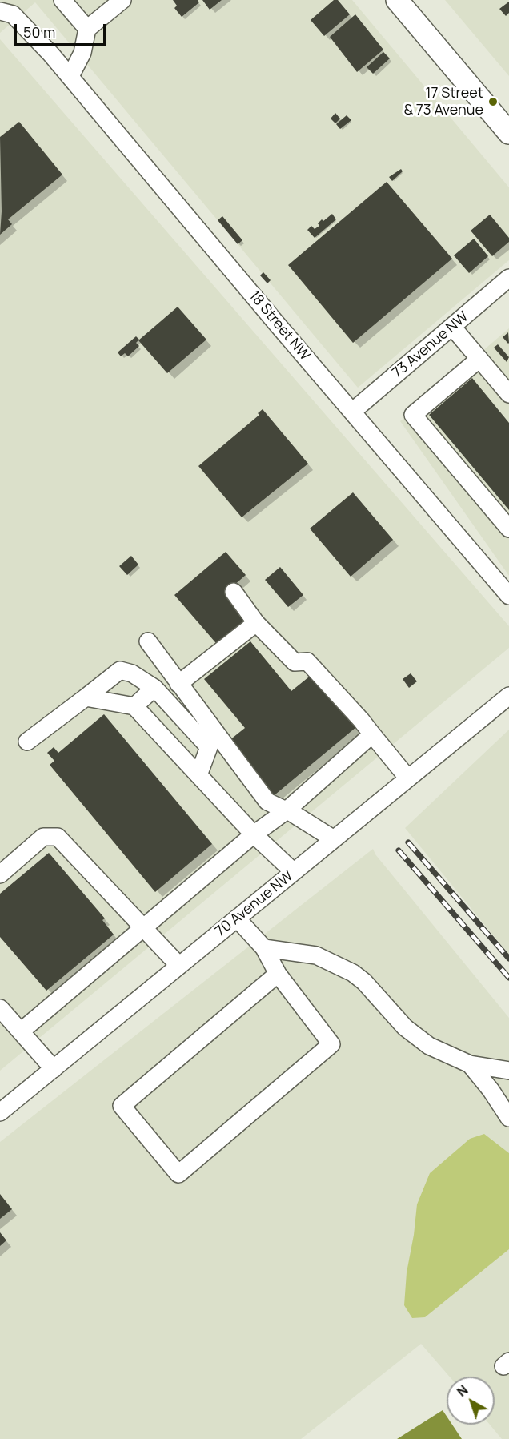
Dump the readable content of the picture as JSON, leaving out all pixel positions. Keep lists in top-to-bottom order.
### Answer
{
  "streets": {
    "street": ["18 Street NW", "73 Avenue NW", "70 Avenue NW"]
  },
  "crossings": [
    ["18 Street NW", "73 Avenue NW"]
  ],
  "places": ["17 Street & 73 Avenue"],
  "scale_bar": "50 m",
  "north": "top left"
}
